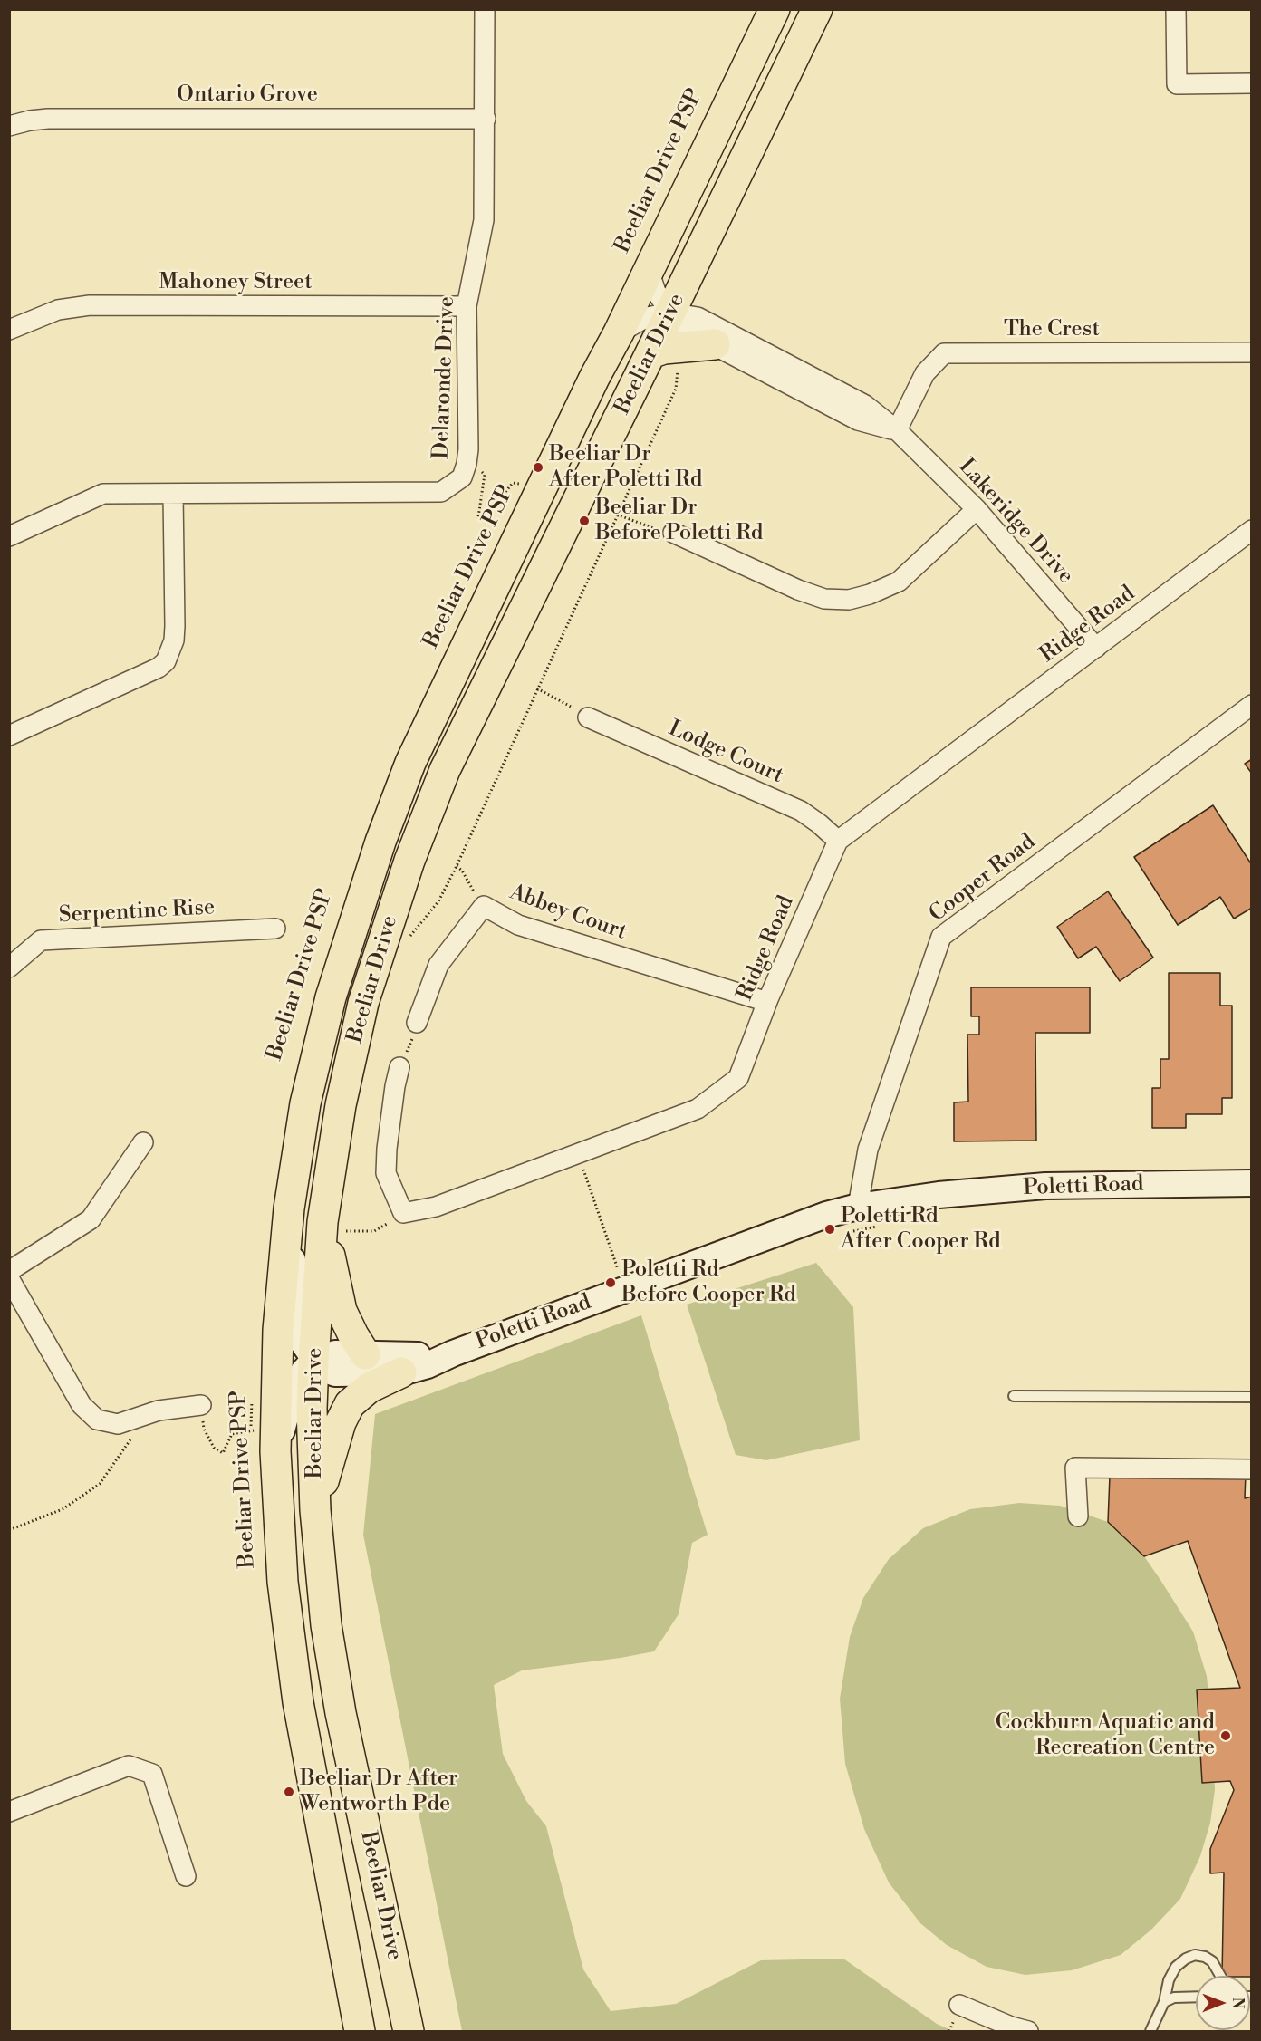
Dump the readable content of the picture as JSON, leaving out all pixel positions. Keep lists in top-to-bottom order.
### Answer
{
  "streets": {
    "highway": ["Beeliar Drive"],
    "main road": ["Poletti Road"],
    "street": [
      "Ontario Grove",
      "Mahoney Street",
      "The Crest",
      "Delaronde Drive",
      "Lakeridge Drive",
      "Ridge Road",
      "Lodge Court",
      "Cooper Road",
      "Serpentine Rise",
      "Abbey Court"
    ],
    "path": ["Beeliar Drive PSP"]
  },
  "crossings": [
    ["Ontario Grove", "Delaronde Drive"],
    ["Beeliar Drive PSP", "Beeliar Drive"],
    ["Mahoney Street", "Delaronde Drive"],
    ["The Crest", "Lakeridge Drive"],
    ["Beeliar Drive", "Lakeridge Drive"],
    ["Beeliar Drive", "Poletti Road"],
    ["Lakeridge Drive", "Ridge Road"],
    ["Ridge Road", "Lodge Court"],
    ["Ridge Road", "Abbey Court"],
    ["Cooper Road", "Poletti Road"]
  ],
  "places": [
    "Beeliar Dr After Poletti Rd",
    "Beeliar Dr Before Poletti Rd",
    "Poletti Rd After Cooper Rd",
    "Poletti Rd Before Cooper Rd",
    "Cockburn Aquatic and Recreation Centre",
    "Beeliar Dr After Wentworth Pde"
  ],
  "north": "right"
}
